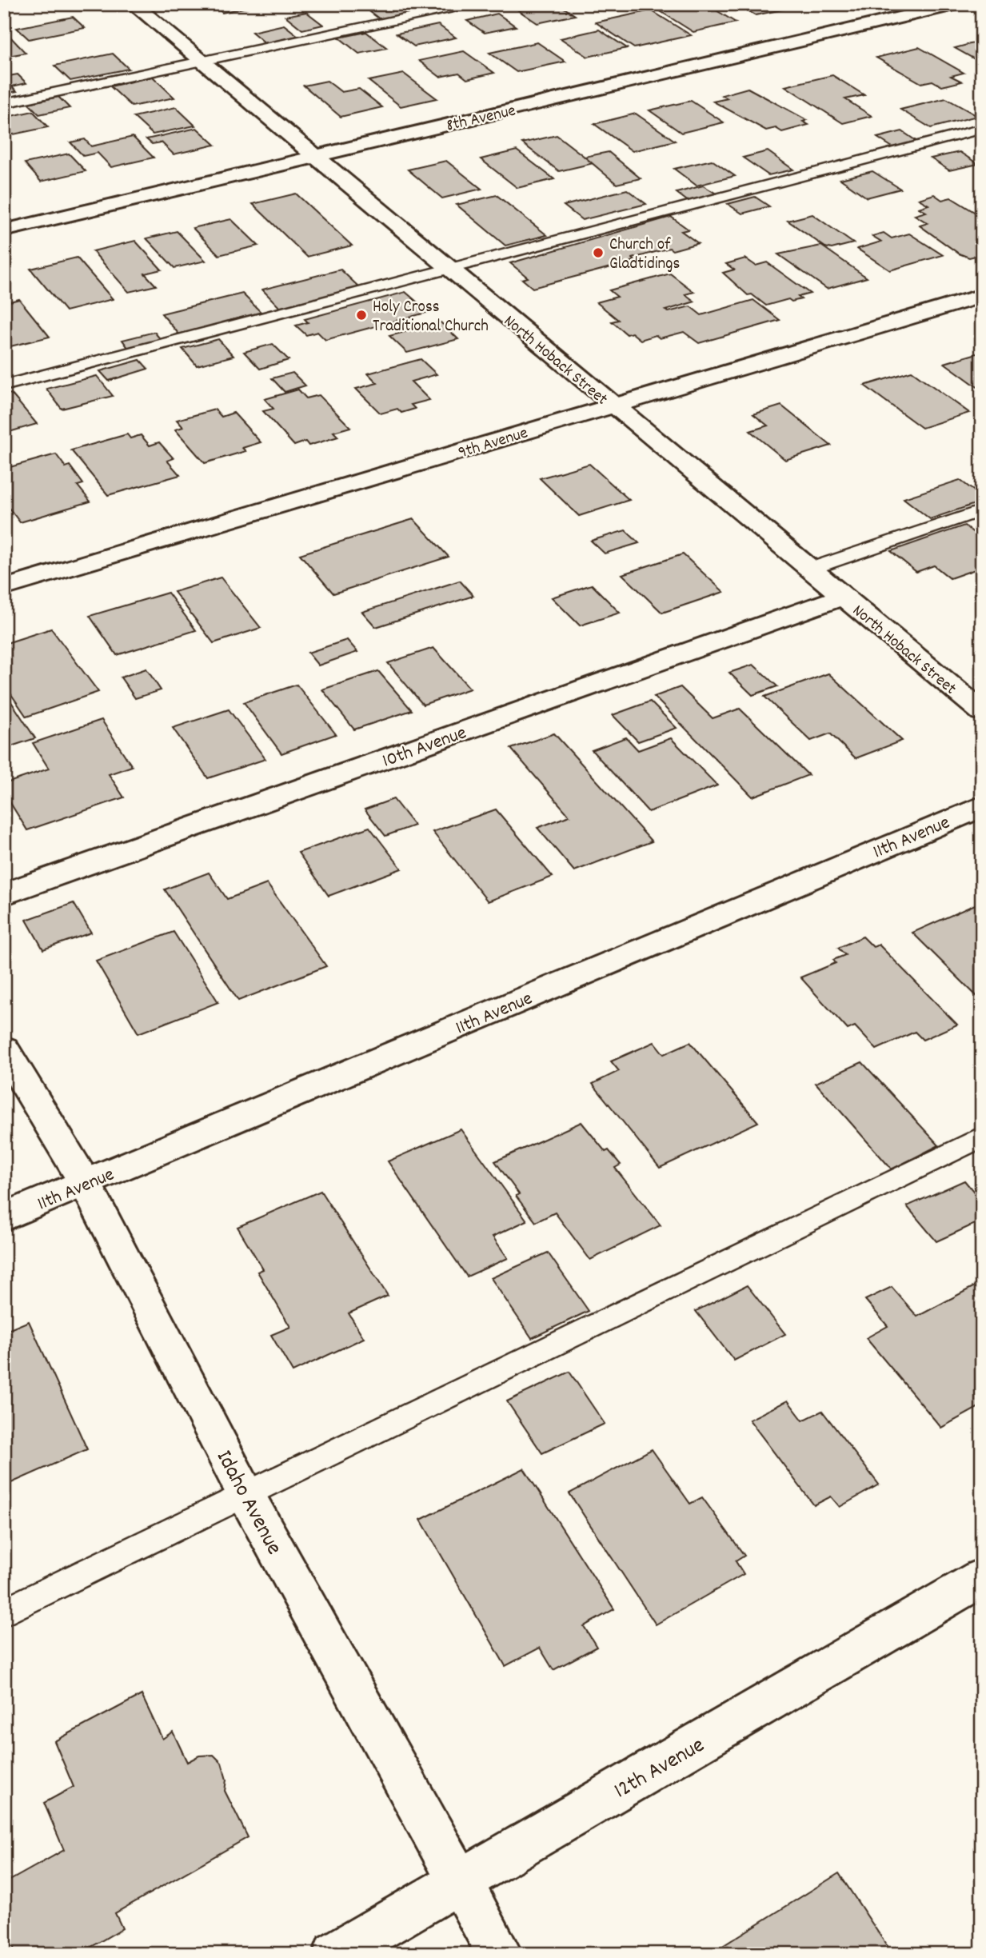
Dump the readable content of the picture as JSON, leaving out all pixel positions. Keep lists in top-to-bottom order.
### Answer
{
  "streets": {
    "street": [
      "8th Avenue",
      "North Hoback Street",
      "9th Avenue",
      "10th Avenue",
      "11th Avenue",
      "Idaho Avenue",
      "12th Avenue"
    ]
  },
  "crossings": [
    ["8th Avenue", "North Hoback Street"],
    ["North Hoback Street", "9th Avenue"],
    ["North Hoback Street", "10th Avenue"],
    ["11th Avenue", "Idaho Avenue"],
    ["Idaho Avenue", "12th Avenue"]
  ],
  "places": ["Church of Gladtidings", "Holy Cross Traditional Church"]
}
